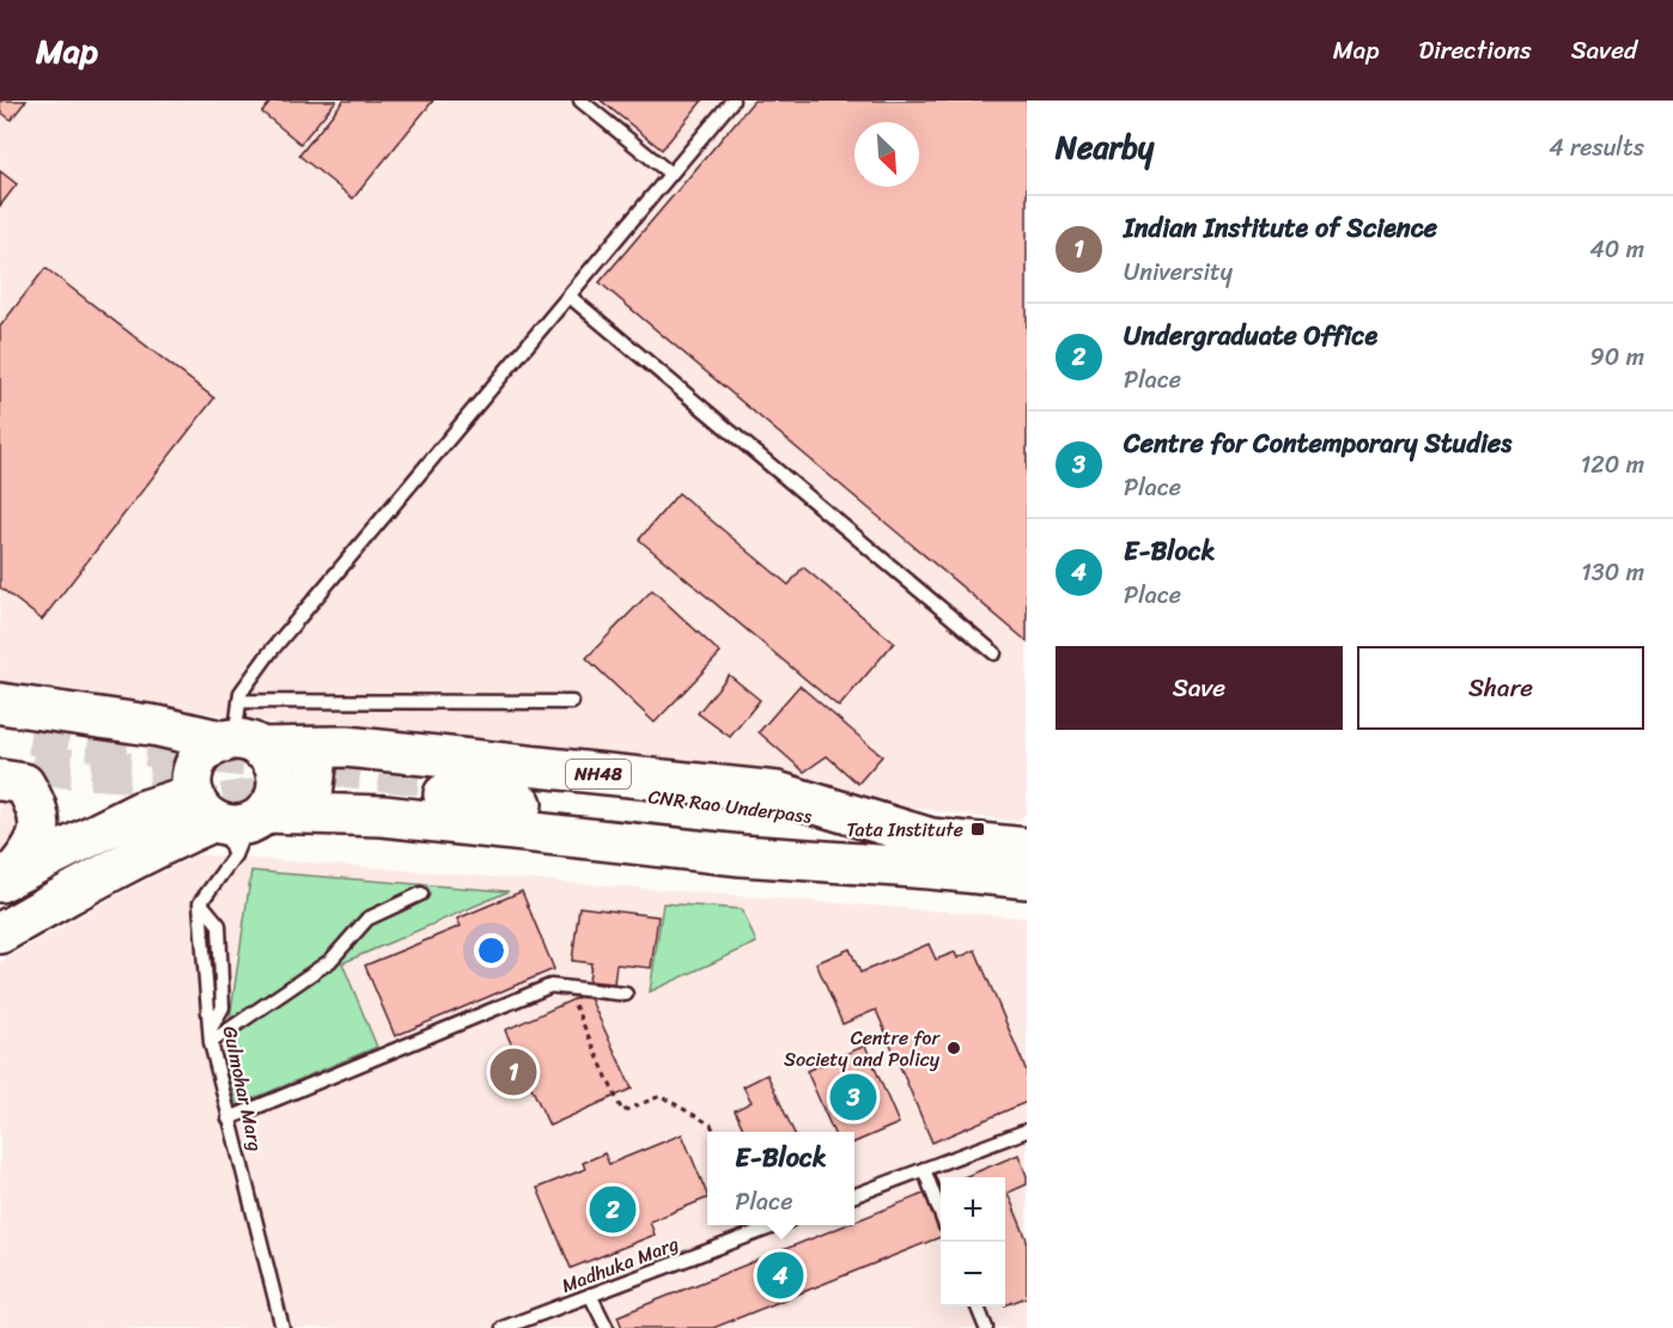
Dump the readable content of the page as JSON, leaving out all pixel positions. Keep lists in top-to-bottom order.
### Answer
{
  "streets": {
    "highway": ["NH48", "CNR Rao Underpass"],
    "lane": ["Gulmohar Marg", "Madhuka Marg"]
  },
  "crossings": [
    ["NH48", "CNR Rao Underpass"],
    ["NH48", "Gulmohar Marg"]
  ],
  "places": {
    "transit": ["Tata Institute"],
    "other": ["Centre for Society and Policy"]
  },
  "north": "bottom right",
  "page": {
    "header": "Map",
    "nav": ["Map", "Directions", "Saved"],
    "heading": ["Nearby", "4 results"],
    "list": [
      {
        "mark": "1",
        "name": "Indian Institute of Science",
        "note": "University",
        "value": "40 m"
      },
      {
        "mark": "2",
        "name": "Undergraduate Office",
        "note": "Place",
        "value": "90 m"
      },
      {
        "mark": "3",
        "name": "Centre for Contemporary Studies",
        "note": "Place",
        "value": "120 m"
      },
      {
        "mark": "4",
        "name": "E-Block",
        "note": "Place",
        "value": "130 m"
      }
    ],
    "buttons": ["Save", "Share"],
    "pins": [
      "1",
      "3",
      "2",
      "4"
    ],
    "popup": ["E-Block", "Place"],
    "map_buttons": ["+", "−"]
  }
}
